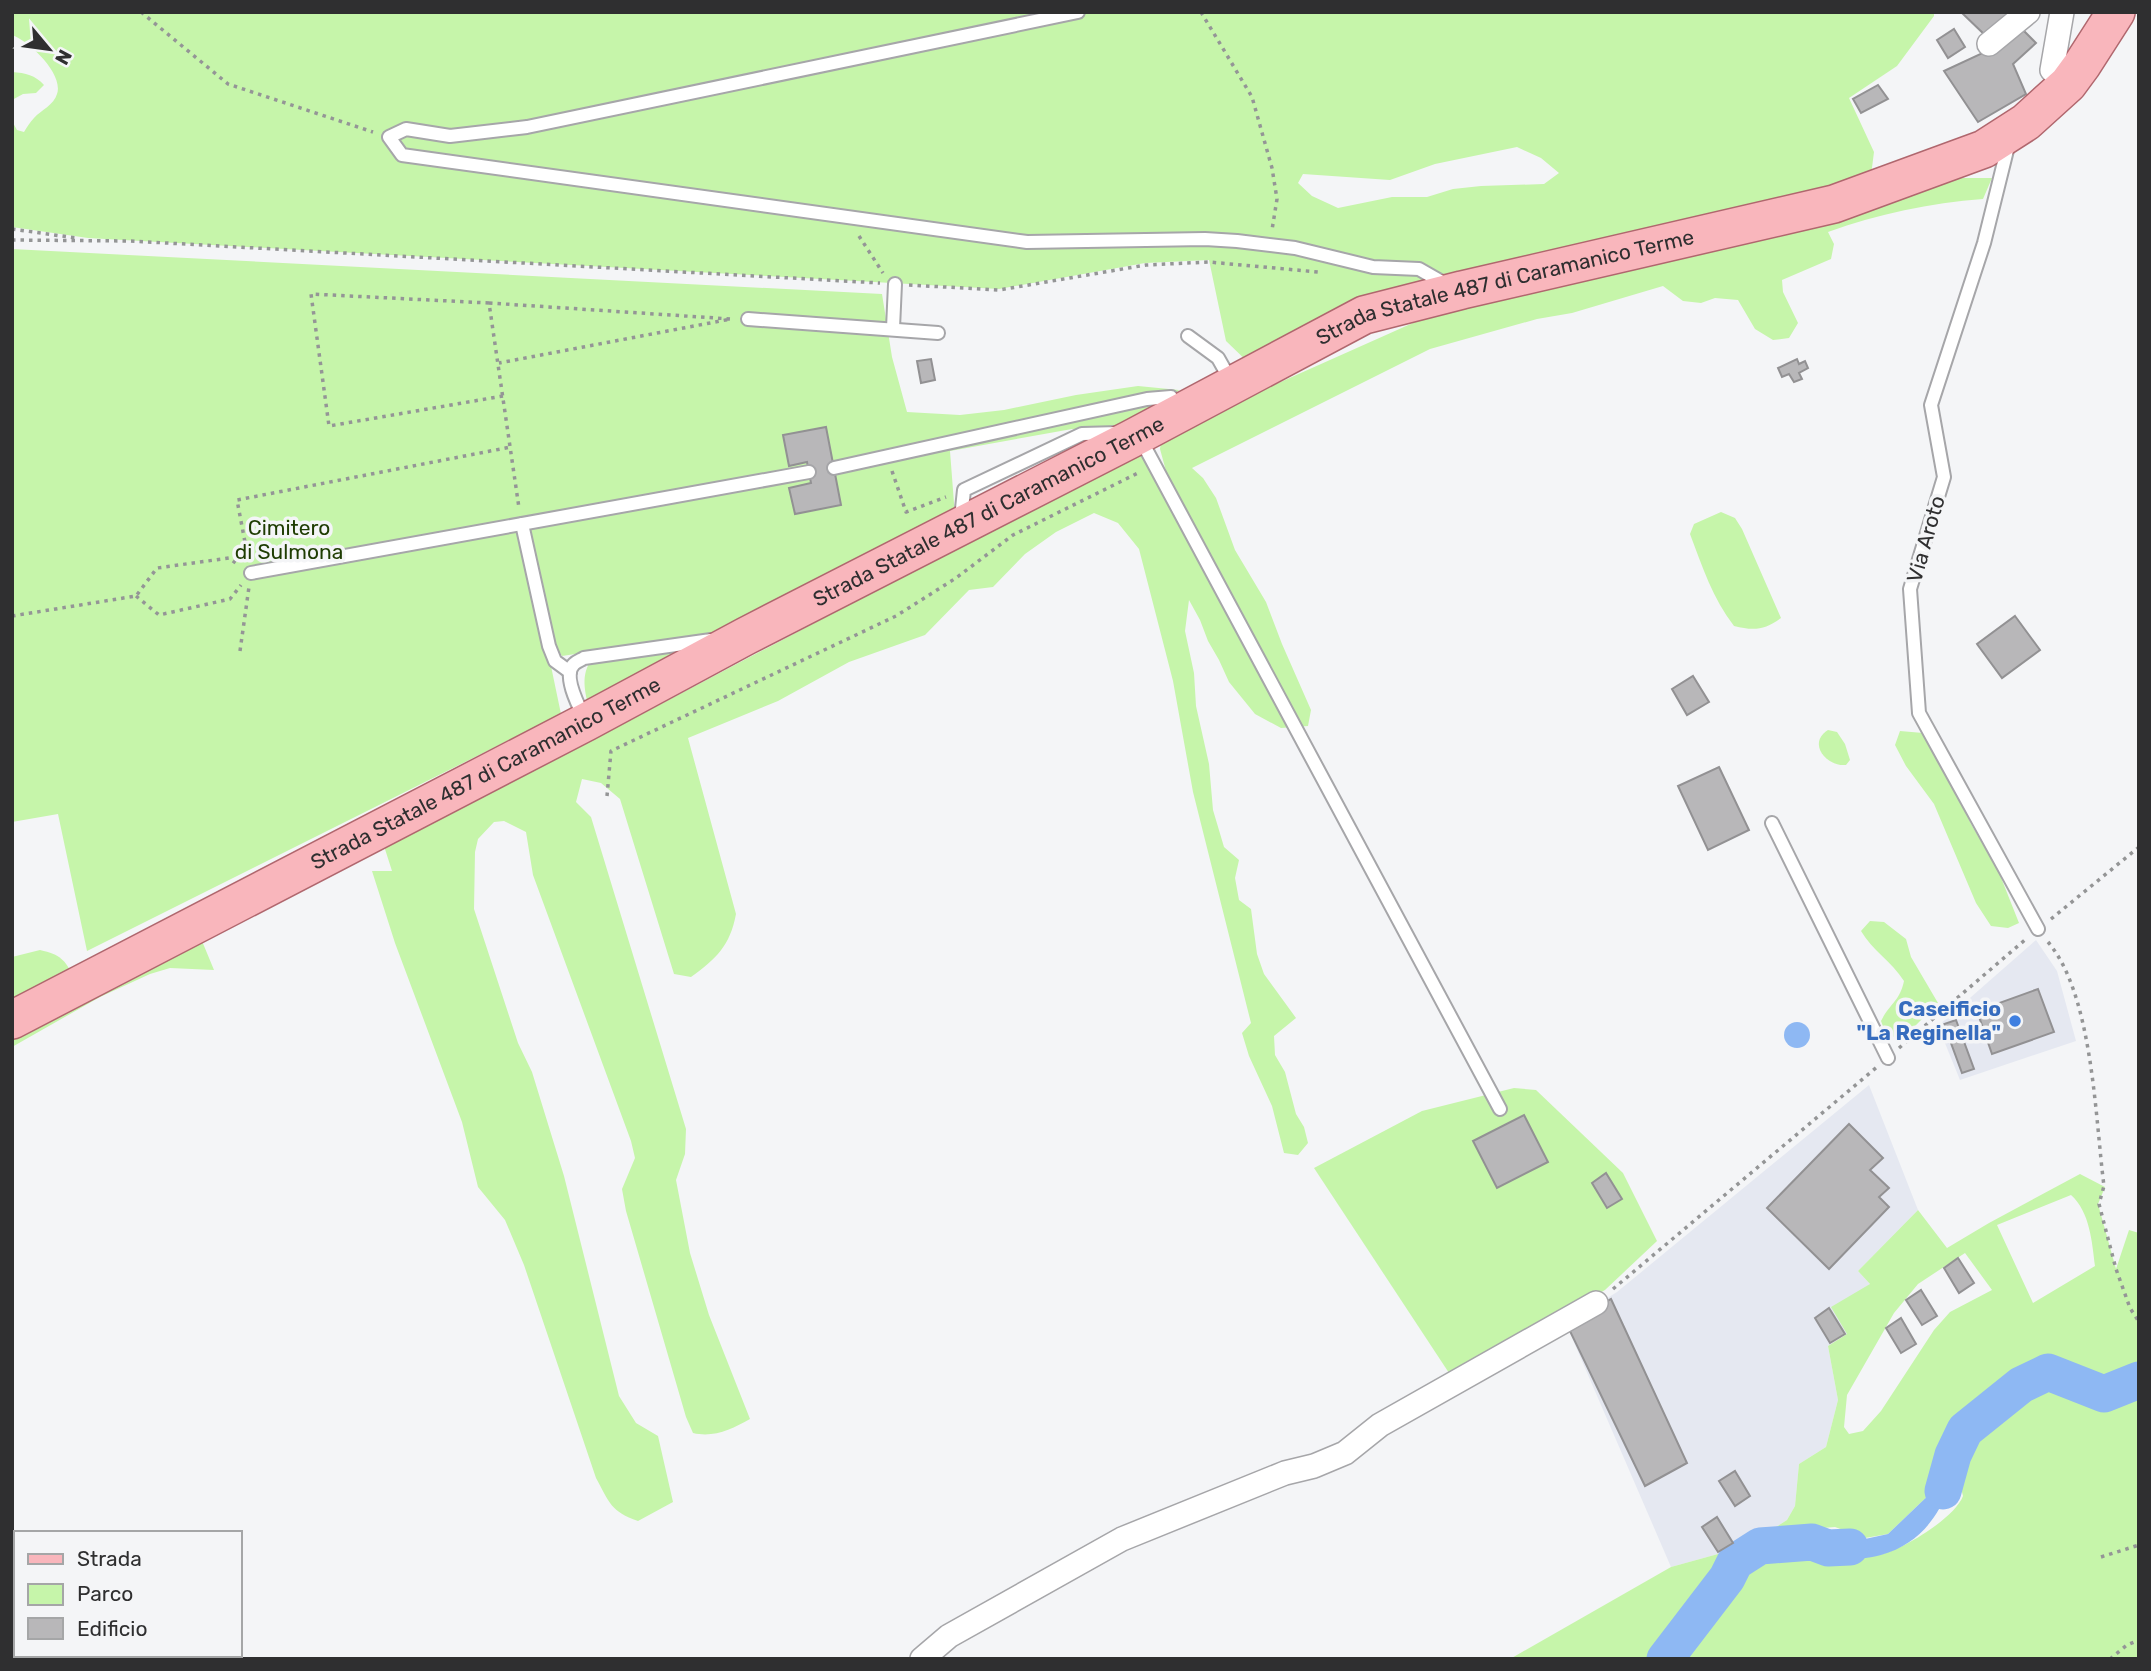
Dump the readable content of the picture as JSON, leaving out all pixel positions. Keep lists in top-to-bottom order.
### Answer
{
  "streets": {
    "main road": ["Strada Statale 487 di Caramanico Terme"],
    "lane": ["Via Aroto"]
  },
  "crossings": [
    ["Strada Statale 487 di Caramanico Terme", "Via Aroto"]
  ],
  "parks": ["Cimitero di Sulmona"],
  "places": ["Caseificio \"La Reginella\""],
  "legend": ["Strada", "Parco", "Edificio"],
  "north": "bottom right"
}
